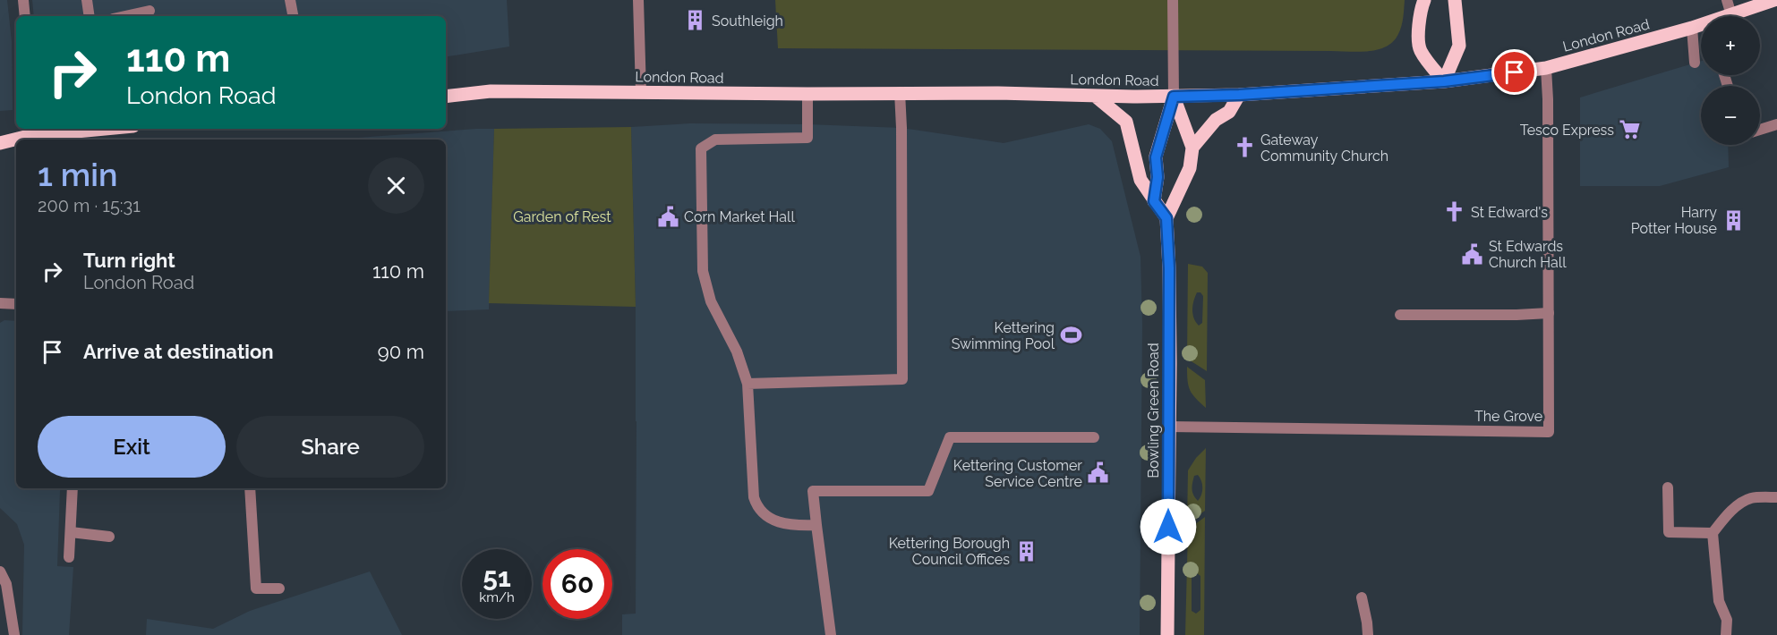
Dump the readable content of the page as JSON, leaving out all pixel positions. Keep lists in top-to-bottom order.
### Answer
{
  "streets": {
    "main road": ["London Road", "Bowling Green Road"],
    "street": ["The Grove"]
  },
  "crossings": [
    ["London Road", "The Grove"],
    ["Bowling Green Road", "The Grove"]
  ],
  "parks": ["Garden of Rest"],
  "places": {
    "building": ["Southleigh", "Harry Potter House", "Kettering Borough Council Offices"],
    "supermarket": ["Tesco Express"],
    "church": ["Gateway Community Church", "St Edward's"],
    "public building": ["Corn Market Hall", "St Edwards Church Hall", "Kettering Customer Service Centre"],
    "sports": ["Kettering Swimming Pool"]
  },
  "page": {
    "map_buttons": ["+", "−"],
    "turn": ["110 m", "London Road"],
    "heading": ["1 min", "200 m · 15:31"],
    "list": [
      {
        "name": "Turn right",
        "note": "London Road",
        "value": "110 m"
      },
      {
        "name": "Arrive at destination",
        "value": "90 m"
      }
    ],
    "buttons": ["Exit", "Share"],
    "speed": "51 km/h",
    "limit": "60"
  }
}
